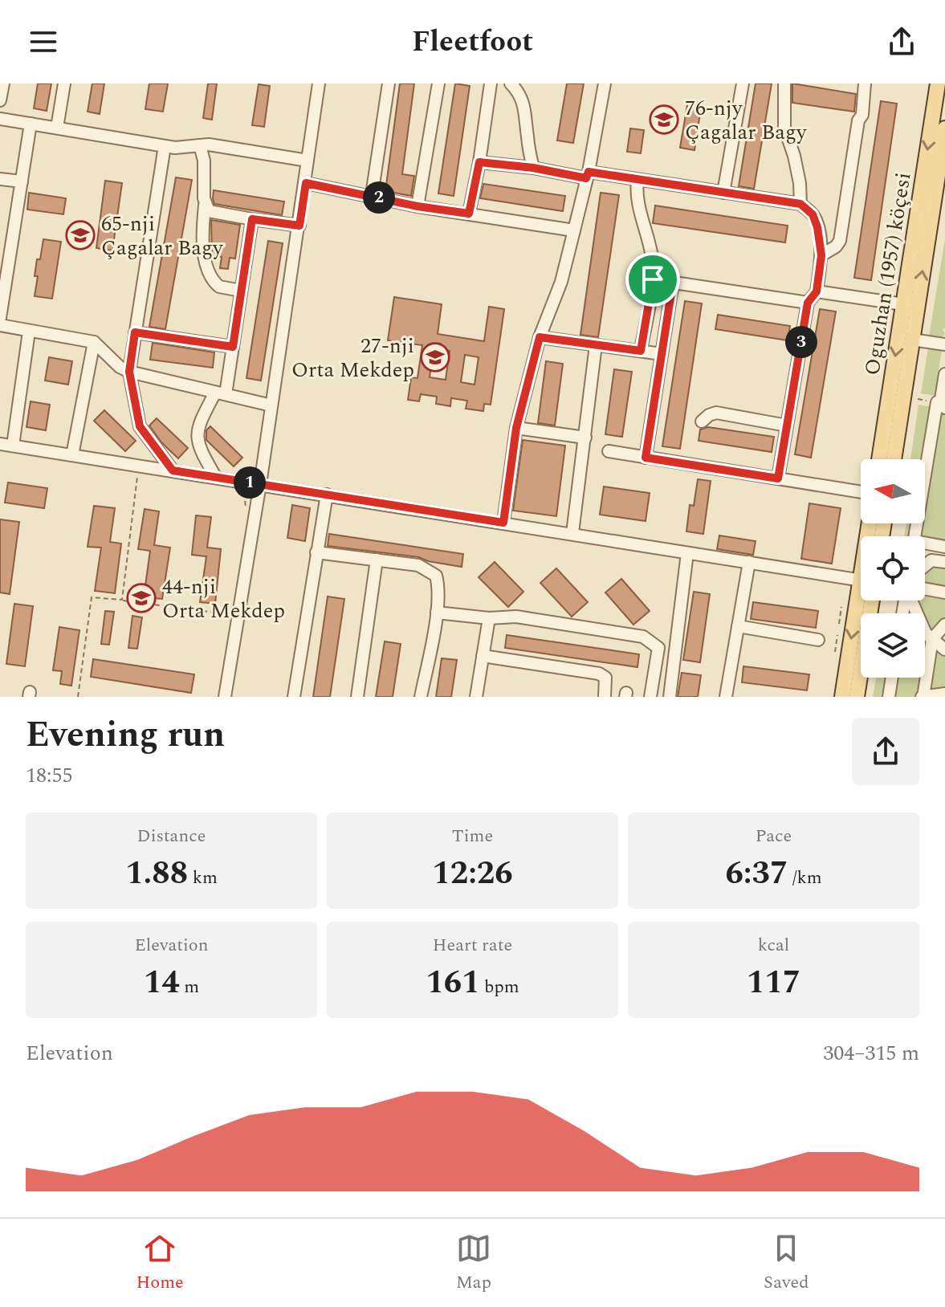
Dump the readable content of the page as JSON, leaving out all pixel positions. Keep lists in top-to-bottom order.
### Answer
{
  "streets": {
    "main road": ["Oguzhan (1957) köçesi"]
  },
  "places": {
    "school or university": [
      "76-njy Çagalar Bagy",
      "65-nji Çagalar Bagy",
      "27-nji Orta Mekdep",
      "44-nji Orta Mekdep"
    ]
  },
  "north": "left",
  "page": {
    "header": "Fleetfoot",
    "pins": ["2", "3", "1"],
    "heading": ["Evening run", "18:55"],
    "stats": [
      ["Distance", "1.88 km"],
      ["Time", "12:26"],
      ["Pace", "6:37 /km"],
      ["Elevation", "14 m"],
      ["Heart rate", "161 bpm"],
      ["kcal", "117"]
    ],
    "chart": ["Elevation", "304–315 m"],
    "tabs": ["Home", "Map", "Saved"]
  }
}
